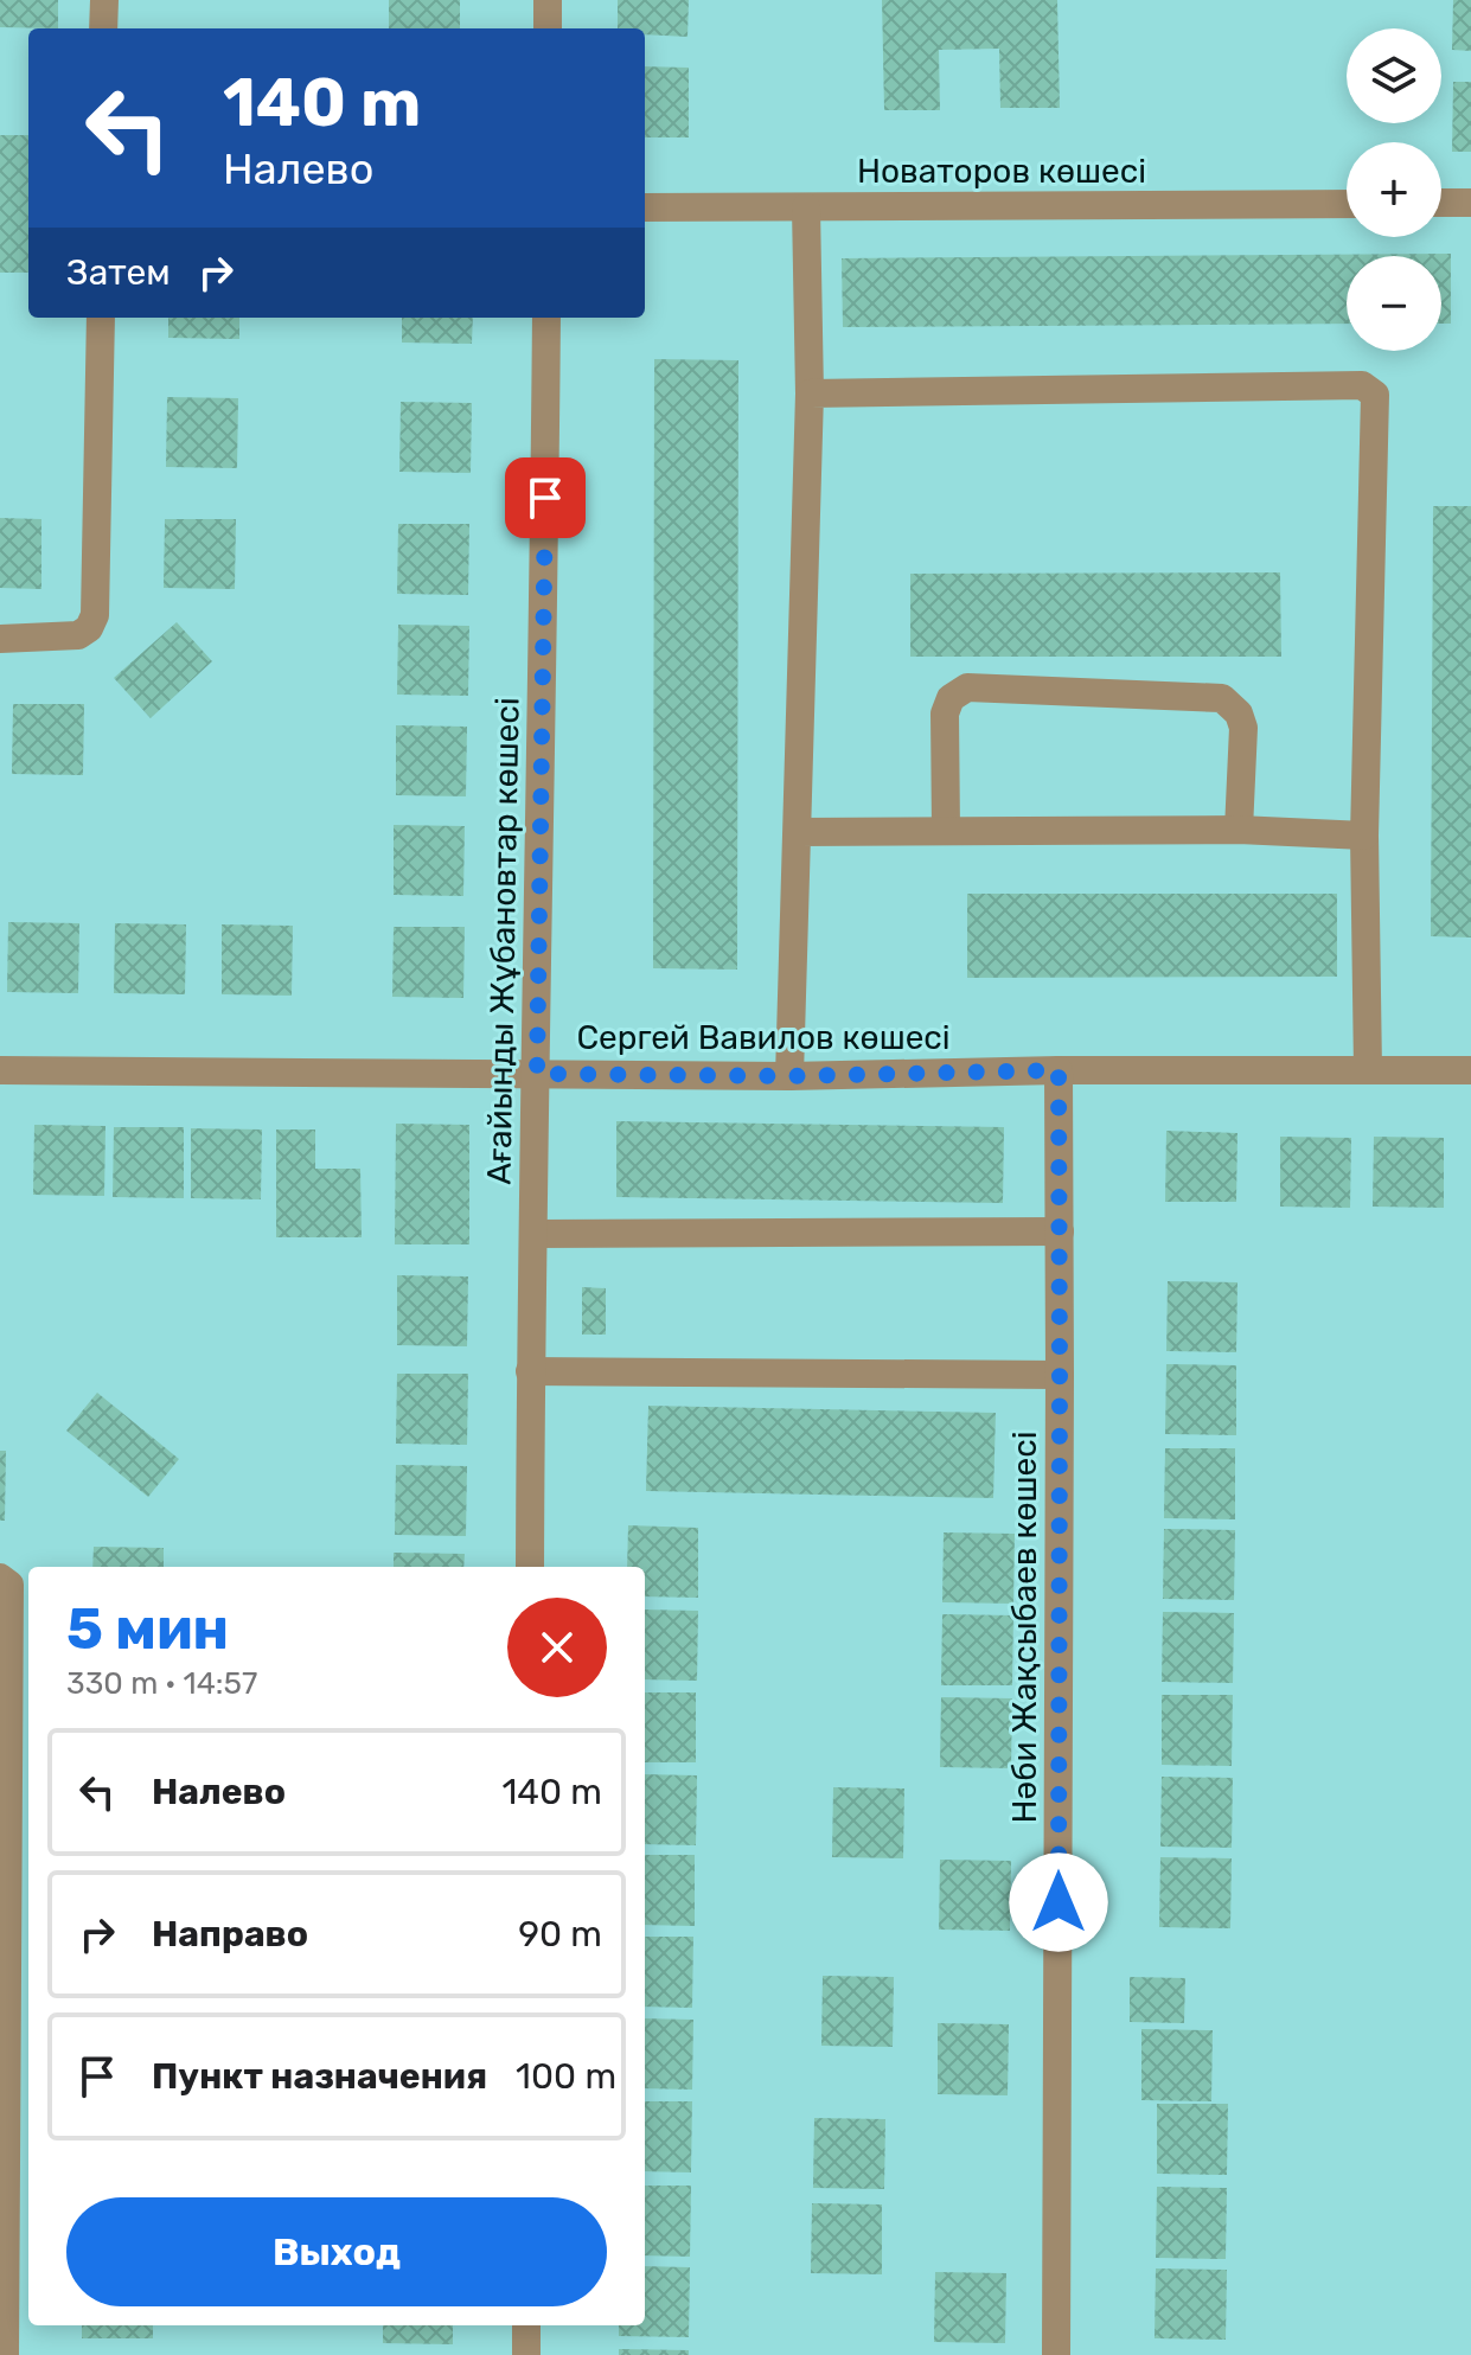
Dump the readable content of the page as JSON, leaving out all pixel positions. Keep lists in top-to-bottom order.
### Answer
{
  "streets": {
    "street": [
      "Новаторов көшесі",
      "Ағайынды Жұбановтар көшесі",
      "Сергей Вавилов көшесі",
      "Нәби Жақсыбаев көшесі"
    ]
  },
  "crossings": [
    ["Ағайынды Жұбановтар көшесі", "Сергей Вавилов көшесі"],
    ["Сергей Вавилов көшесі", "Нәби Жақсыбаев көшесі"]
  ],
  "page": {
    "map_buttons": ["+", "−"],
    "turn": ["140 m", "Налево"],
    "then": "Затем",
    "heading": ["5 мин", "330 m · 14:57"],
    "list": [
      {
        "name": "Налево",
        "value": "140 m"
      },
      {
        "name": "Направо",
        "value": "90 m"
      },
      {
        "name": "Пункт назначения",
        "value": "100 m"
      }
    ],
    "buttons": "Выход"
  }
}
